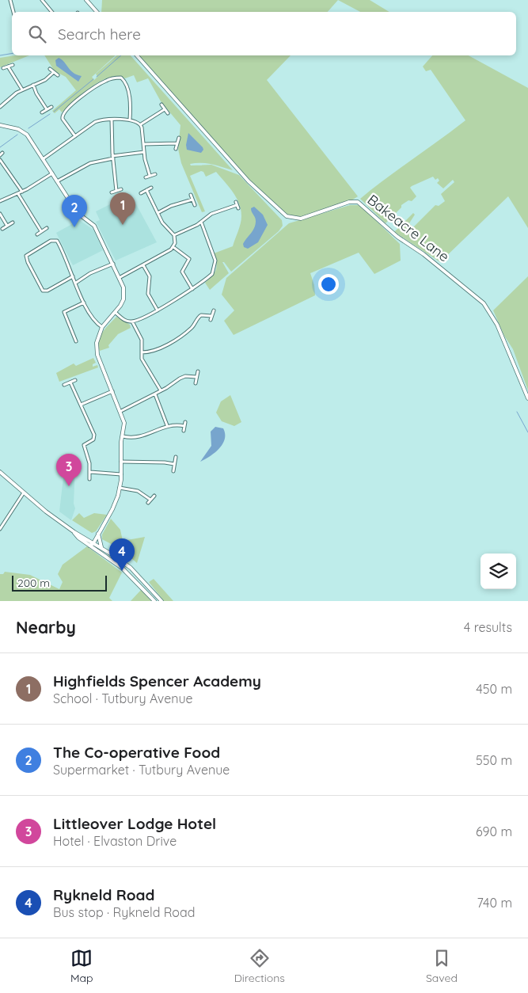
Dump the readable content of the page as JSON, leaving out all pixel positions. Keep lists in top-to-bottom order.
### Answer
{
  "streets": {
    "street": ["Bakeacre Lane"]
  },
  "scale_bar": "200 m",
  "page": {
    "search": "Search here",
    "pins": [
      "1",
      "2",
      "3",
      "4"
    ],
    "scale": "200 m",
    "heading": ["Nearby", "4 results"],
    "list": [
      {
        "mark": "1",
        "name": "Highfields Spencer Academy",
        "note": "School · Tutbury Avenue",
        "value": "450 m"
      },
      {
        "mark": "2",
        "name": "The Co-operative Food",
        "note": "Supermarket · Tutbury Avenue",
        "value": "550 m"
      },
      {
        "mark": "3",
        "name": "Littleover Lodge Hotel",
        "note": "Hotel · Elvaston Drive",
        "value": "690 m"
      },
      {
        "mark": "4",
        "name": "Rykneld Road",
        "note": "Bus stop · Rykneld Road",
        "value": "740 m"
      }
    ],
    "nav": ["Map", "Directions", "Saved"]
  }
}
